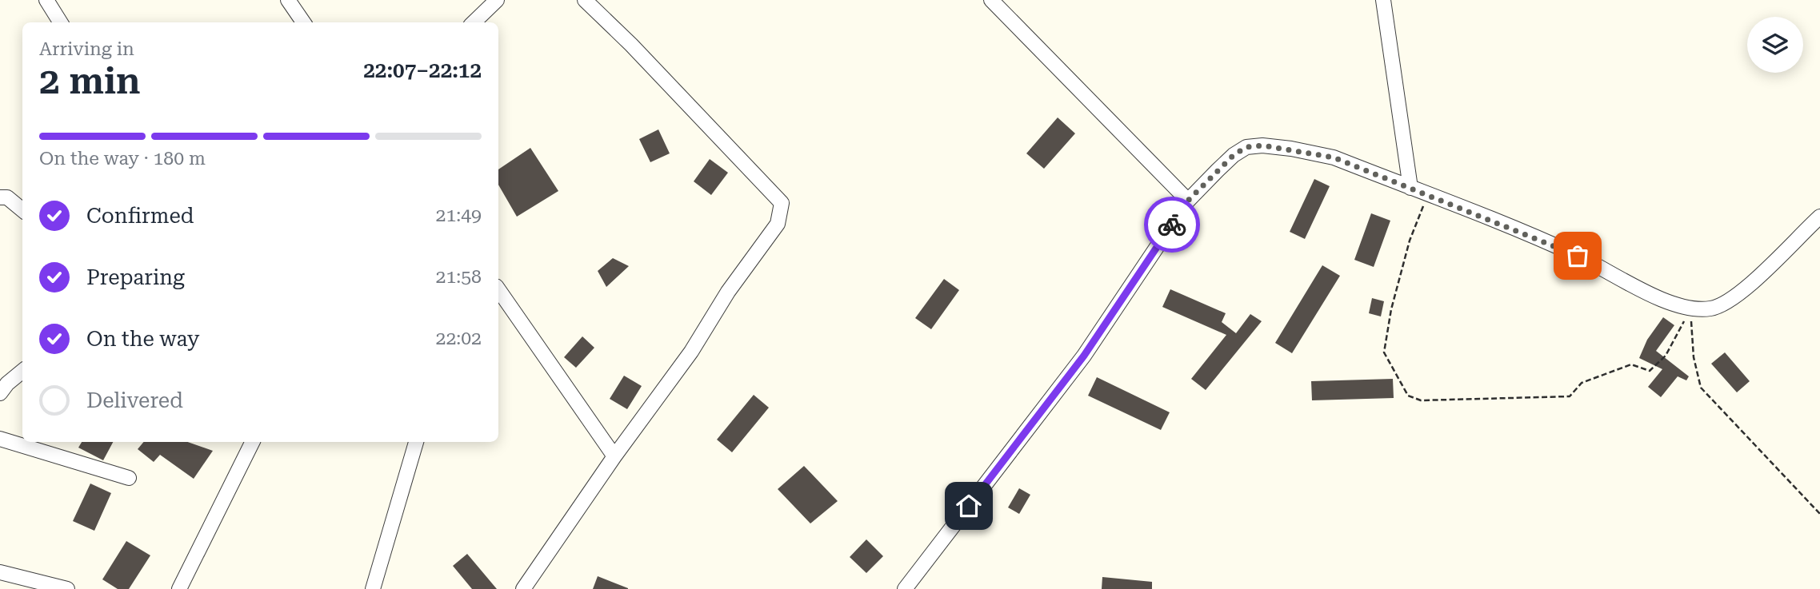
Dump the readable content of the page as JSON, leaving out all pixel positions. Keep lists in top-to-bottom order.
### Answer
{
  "page": {
    "heading": ["2 min", "Arriving in", "22:07–22:12"],
    "bar": "On the way · 180 m",
    "list": [
      ["Confirmed", "21:49"],
      ["Preparing", "21:58"],
      ["On the way", "22:02"],
      "Delivered"
    ]
  }
}
